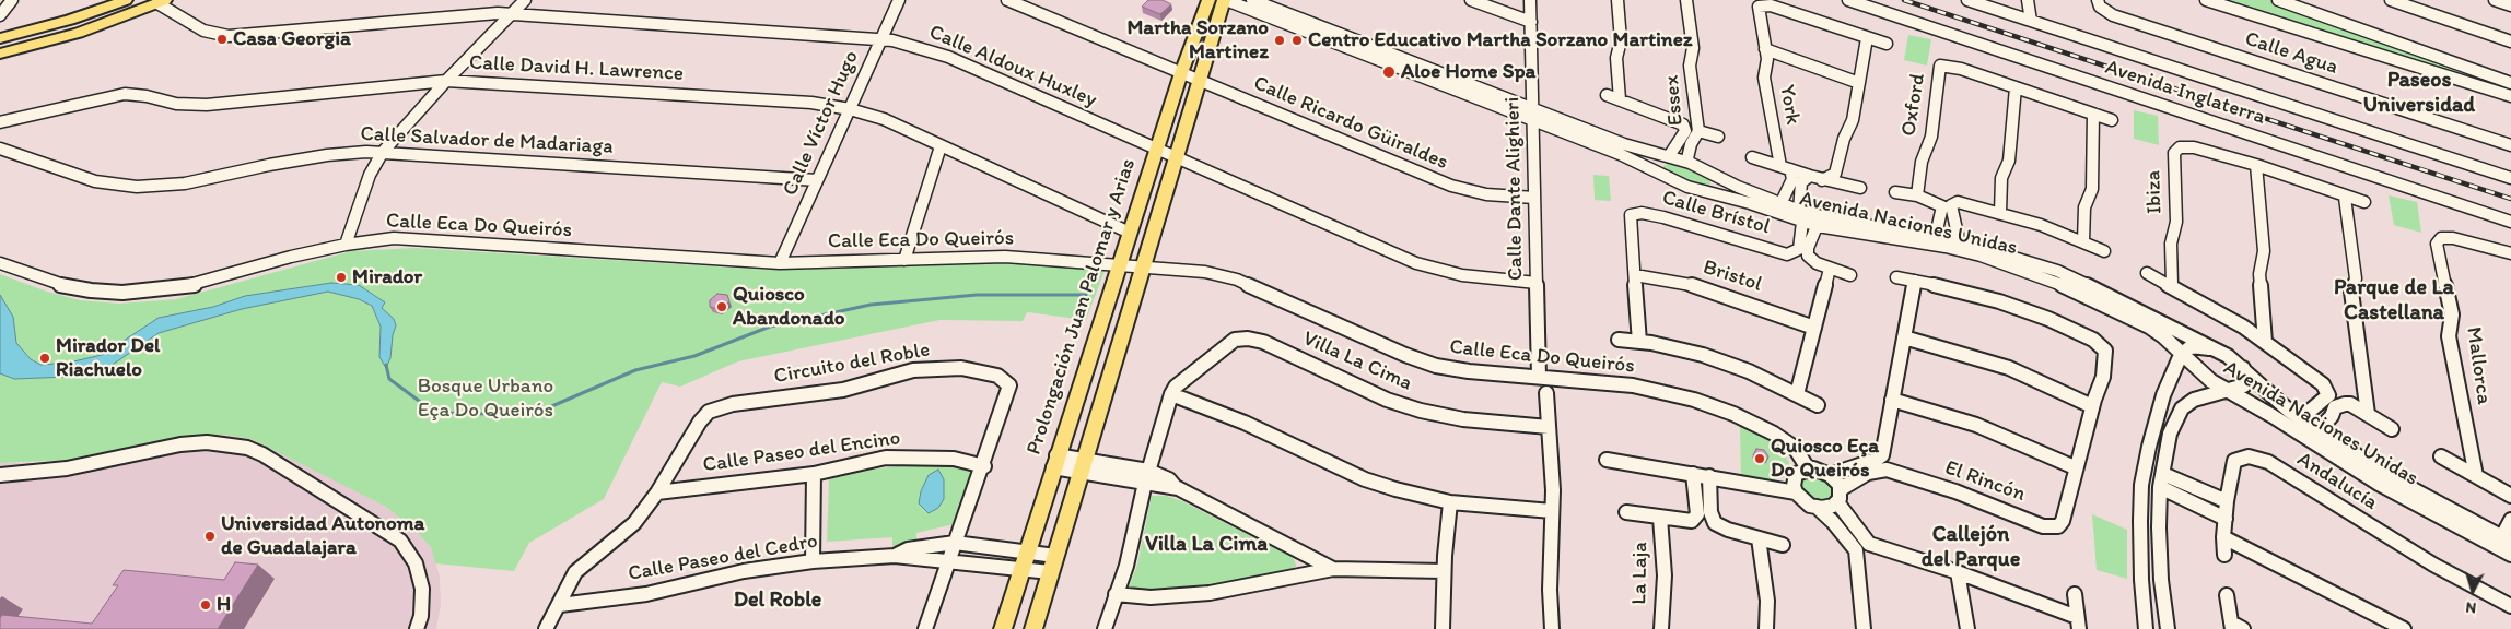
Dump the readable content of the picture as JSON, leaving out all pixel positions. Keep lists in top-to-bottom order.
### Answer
{
  "streets": {
    "main road": ["Prolongación Juan Palomar y Arias"],
    "street": [
      "Calle Agua",
      "Calle Aldoux Huxley",
      "Calle David H. Lawrence",
      "Avenida Inglaterra",
      "Essex",
      "York",
      "Oxford",
      "Calle Víctor Hugo",
      "Calle Ricardo Güiraldes",
      "Calle Salvador de Madariaga",
      "Calle Dante Alighieri",
      "Ibiza",
      "Calle Brístol",
      "Avenida Naciones Unidas",
      "Calle Eca Do Queirós",
      "Bristol",
      "Villa La Cima",
      "Circuito del Roble",
      "Mallorca",
      "Calle Paseo del Encino",
      "El Rincón",
      "Andalucía",
      "Calle Paseo del Cedro",
      "La Laja"
    ]
  },
  "crossings": [
    ["Calle Aldoux Huxley", "Calle Víctor Hugo"],
    ["Calle Aldoux Huxley", "Calle Dante Alighieri"],
    ["Calle Aldoux Huxley", "Prolongación Juan Palomar y Arias"],
    ["Calle David H. Lawrence", "Calle Víctor Hugo"],
    ["Calle David H. Lawrence", "Prolongación Juan Palomar y Arias"],
    ["Essex", "Avenida Naciones Unidas"],
    ["York", "Avenida Naciones Unidas"],
    ["Calle Víctor Hugo", "Calle Salvador de Madariaga"],
    ["Calle Víctor Hugo", "Calle Eca Do Queirós"],
    ["Calle Ricardo Güiraldes", "Calle Dante Alighieri"],
    ["Calle Ricardo Güiraldes", "Prolongación Juan Palomar y Arias"],
    ["Calle Dante Alighieri", "Avenida Naciones Unidas"],
    ["Calle Dante Alighieri", "Calle Eca Do Queirós"],
    ["Calle Brístol", "Bristol"],
    ["Avenida Naciones Unidas", "Bristol"],
    ["Calle Eca Do Queirós", "Prolongación Juan Palomar y Arias"],
    ["Calle Eca Do Queirós", "El Rincón"],
    ["Circuito del Roble", "Calle Paseo del Encino"],
    ["Circuito del Roble", "Calle Paseo del Cedro"]
  ],
  "districts": [
    "Paseos Universidad",
    "Parque de La Castellana",
    "Callejón del Parque",
    "Villa La Cima",
    "Del Roble"
  ],
  "parks": ["Bosque Urbano Eça Do Queirós"],
  "places": [
    "Casa Georgia",
    "Martha Sorzano Martinez",
    "Centro Educativo Martha Sorzano Martinez",
    "Aloe Home Spa",
    "Mirador",
    "Quiosco Abandonado",
    "Mirador Del Riachuelo",
    "Quiosco Eça Do Queirós",
    "Universidad Autonoma de Guadalajara",
    "H"
  ],
  "north": "bottom"
}
